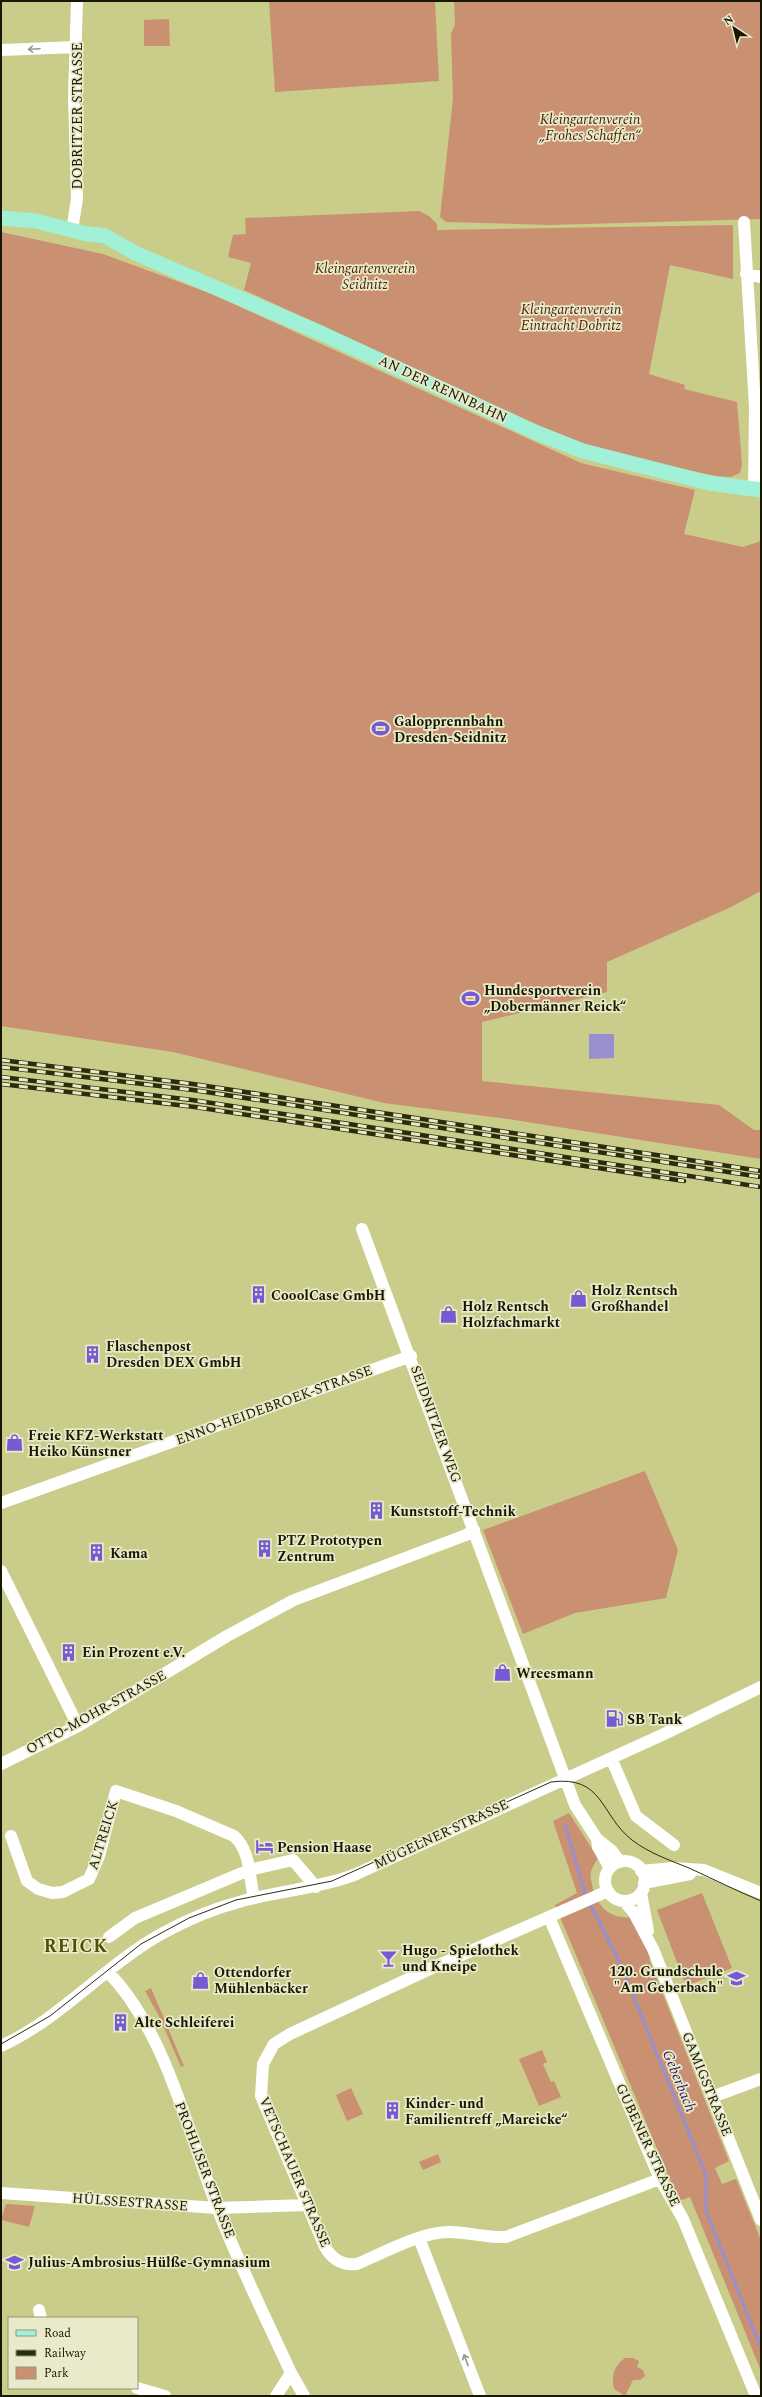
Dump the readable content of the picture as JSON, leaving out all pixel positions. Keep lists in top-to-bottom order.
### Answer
{
  "streets": {
    "main road": ["AN DER RENNBAHN"],
    "street": [
      "DOBRITZER STRASSE",
      "ENNO-HEIDEBROEK-STRASSE",
      "SEIDNITZER WEG",
      "OTTO-MOHR-STRASSE",
      "MÜGELNER STRASSE",
      "ALTREICK",
      "GAMIGSTRASSE",
      "GUBENER STRASSE",
      "PROHLISER STRASSE",
      "VETSCHAUER STRASSE",
      "HÜLSSESTRASSE"
    ]
  },
  "crossings": [
    ["DOBRITZER STRASSE", "AN DER RENNBAHN"],
    ["ENNO-HEIDEBROEK-STRASSE", "SEIDNITZER WEG"],
    ["SEIDNITZER WEG", "OTTO-MOHR-STRASSE"],
    ["SEIDNITZER WEG", "MÜGELNER STRASSE"],
    ["GUBENER STRASSE", "VETSCHAUER STRASSE"],
    ["PROHLISER STRASSE", "HÜLSSESTRASSE"],
    ["VETSCHAUER STRASSE", "HÜLSSESTRASSE"]
  ],
  "districts": ["REICK"],
  "water": ["Geberbach"],
  "parks": ["Kleingartenverein „Frohes Schaffen“", "Kleingartenverein Seidnitz", "Kleingartenverein Eintracht Dobritz"],
  "places": {
    "sports": ["Galopprennbahn Dresden-Seidnitz", "Hundesportverein „Dobermänner Reick“"],
    "building": [
      "CooolCase GmbH",
      "Flaschenpost Dresden DEX GmbH",
      "Kunststoff-Technik",
      "PTZ Prototypen Zentrum",
      "Kama",
      "Ein Prozent e.V.",
      "Alte Schleiferei",
      "Kinder- und Familientreff „Mareicke“"
    ],
    "shop": [
      "Holz Rentsch Großhandel",
      "Holz Rentsch Holzfachmarkt",
      "Freie KFZ-Werkstatt Heiko Künstner",
      "Wreesmann",
      "Ottendorfer Mühlenbäcker"
    ],
    "fuel station": ["SB Tank"],
    "hotel": ["Pension Haase"],
    "bar": ["Hugo - Spielothek und Kneipe"],
    "school or university": ["120. Grundschule \"Am Geberbach\"", "Julius-Ambrosius-Hülße-Gymnasium"]
  },
  "legend": ["Road", "Railway", "Park"],
  "north": "top left"
}
